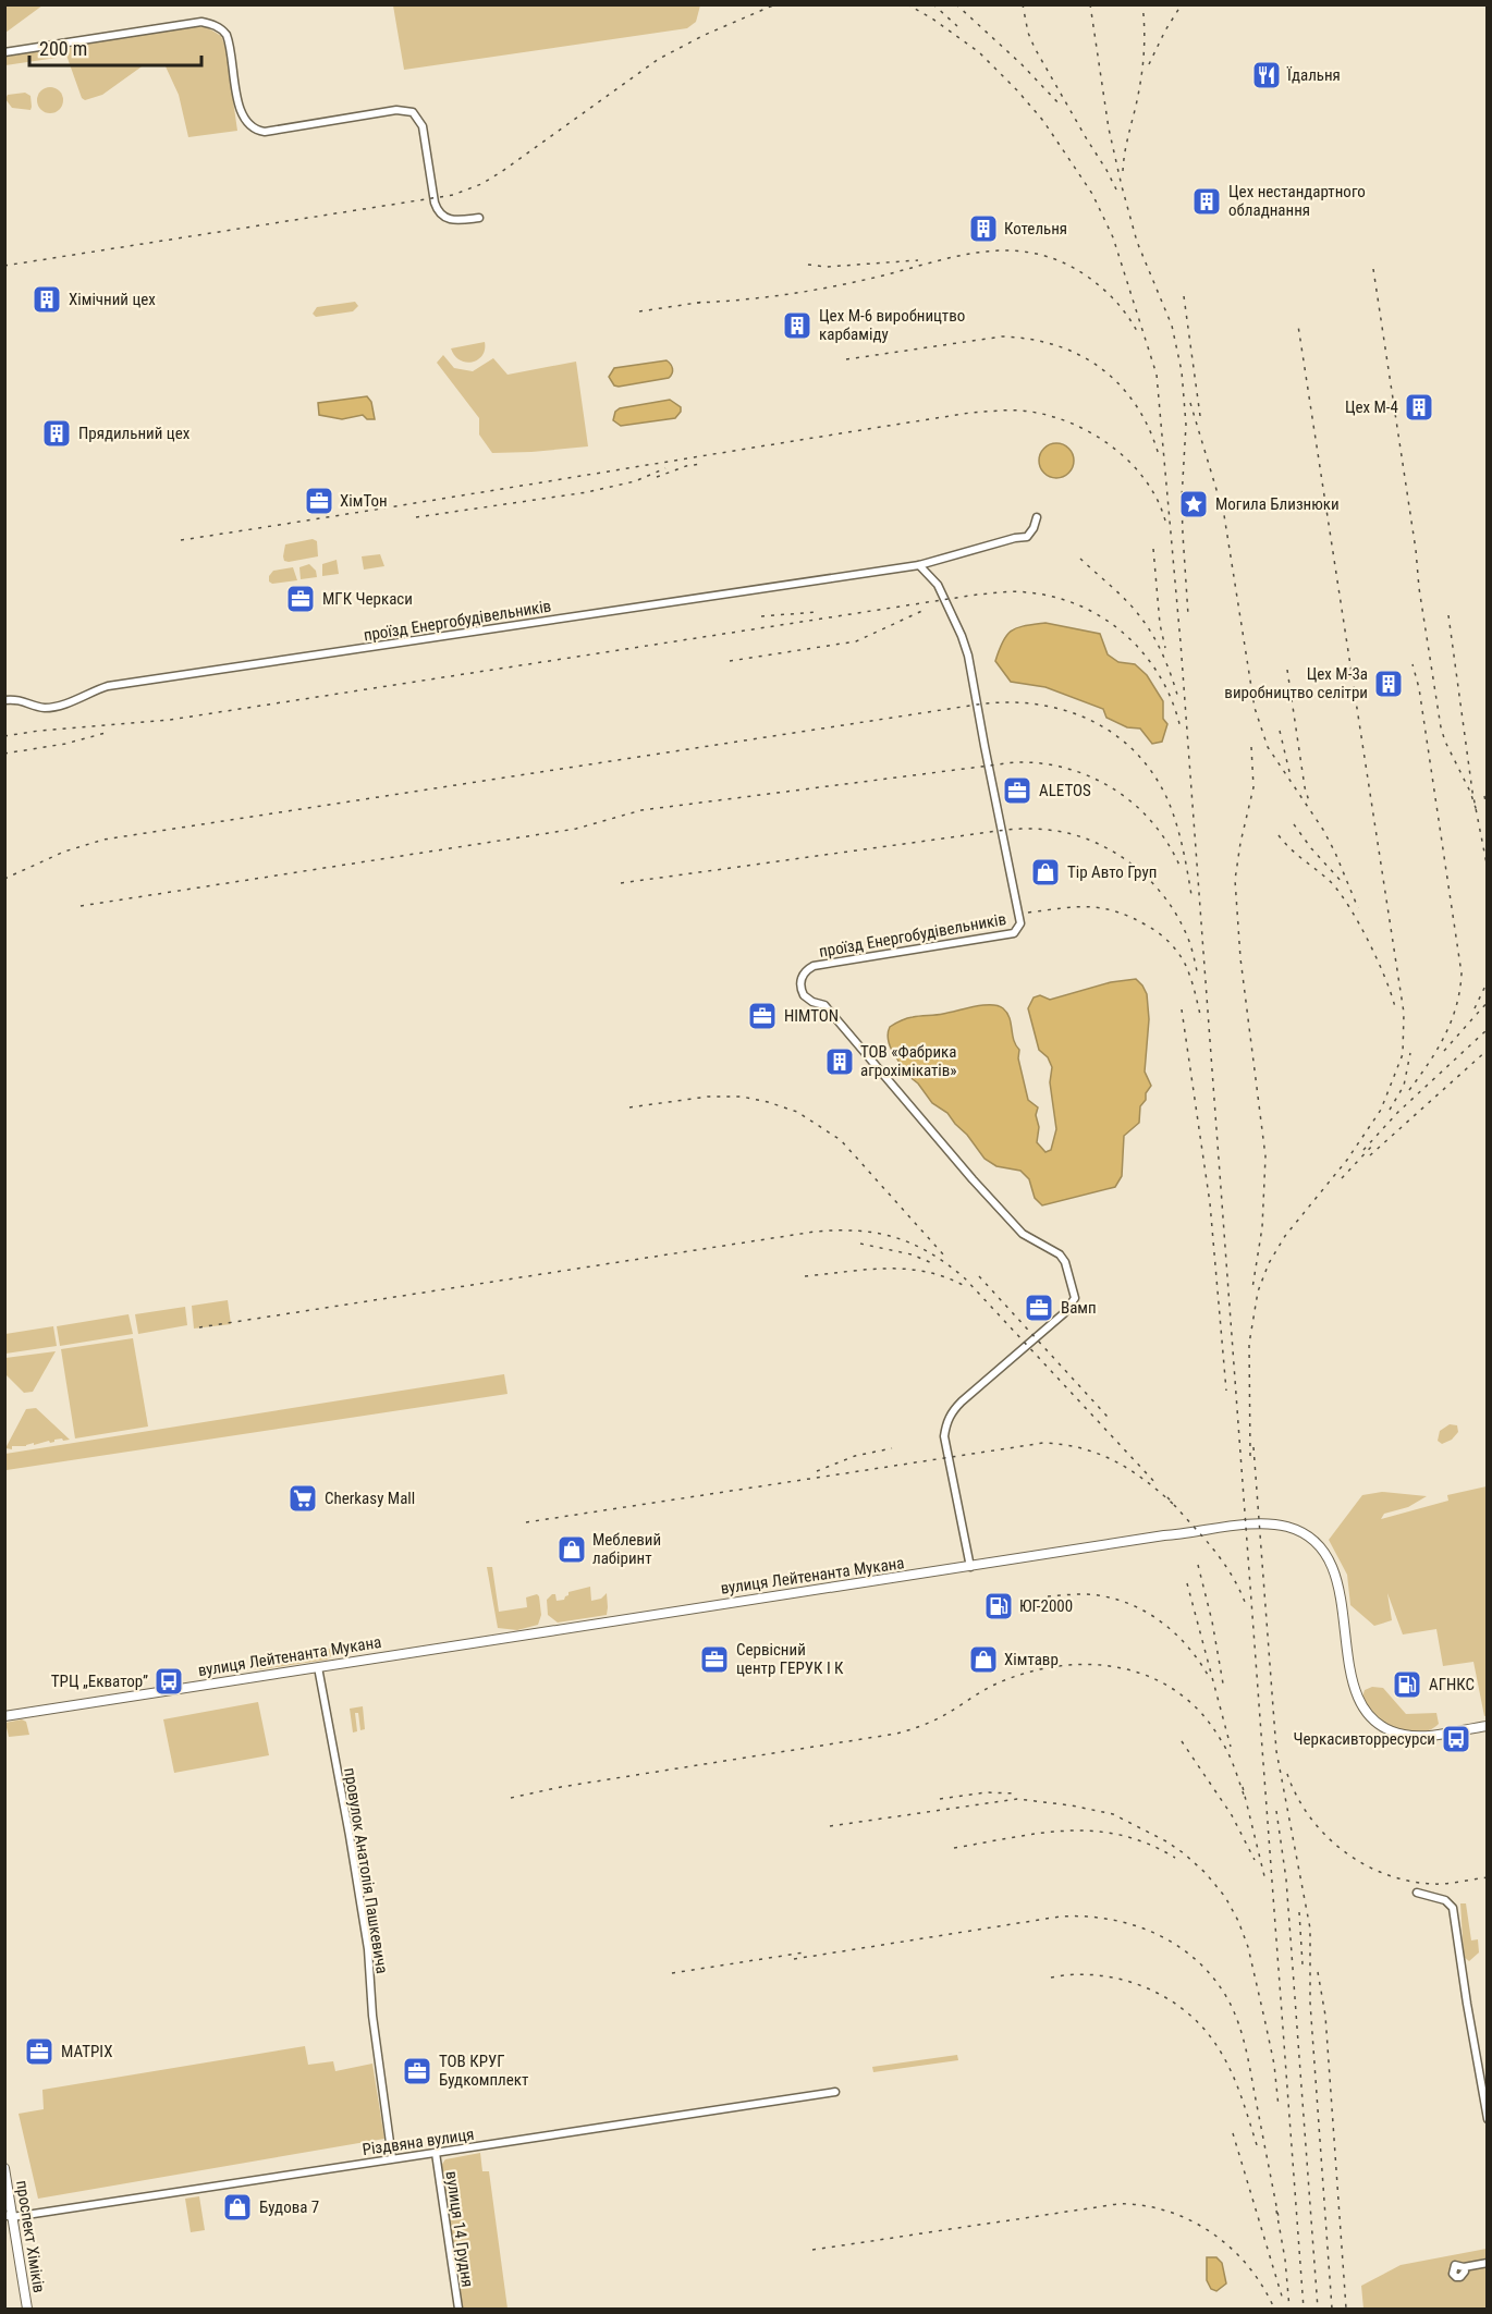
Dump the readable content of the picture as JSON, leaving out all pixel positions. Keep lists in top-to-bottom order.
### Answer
{
  "streets": {
    "main road": ["вулиця Лейтенанта Мукана", "проспект Хіміків"],
    "street": [
      "проїзд Енергобудівельників",
      "провулок Анатолія Пашкевича",
      "Різдвяна вулиця",
      "вулиця 14 Грудня"
    ]
  },
  "crossings": [
    ["проїзд Енергобудівельників", "вулиця Лейтенанта Мукана"],
    ["вулиця Лейтенанта Мукана", "провулок Анатолія Пашкевича"],
    ["провулок Анатолія Пашкевича", "Різдвяна вулиця"],
    ["Різдвяна вулиця", "вулиця 14 Грудня"],
    ["Різдвяна вулиця", "проспект Хіміків"]
  ],
  "places": {
    "restaurant": ["Їдальня"],
    "building": [
      "Цех нестандартного обладнання",
      "Котельня",
      "Хімічний цех",
      "Цех М-6 виробництво карбаміду",
      "Цех М-4",
      "Прядильний цех",
      "Цех М-3а виробництво селітри",
      "ТОВ «Фабрика агрохімікатів»"
    ],
    "office": [
      "ХімТон",
      "МГК Черкаси",
      "ALETOS",
      "HIMTON",
      "Вамп",
      "Сервісний центр ГЕРУК І К",
      "МАТРІХ",
      "ТОВ КРУГ Будкомплект"
    ],
    "place": ["Могила Близнюки"],
    "shop": [
      "Тір Авто Груп",
      "Меблевий лабіринт",
      "Хімтавр",
      "Будова 7"
    ],
    "supermarket": ["Cherkasy Mall"],
    "fuel station": ["ЮГ-2000", "АГНКС"],
    "bus stop": ["ТРЦ „Екватор”", "Черкасивторресурси"]
  },
  "scale_bar": "200 m"
}
